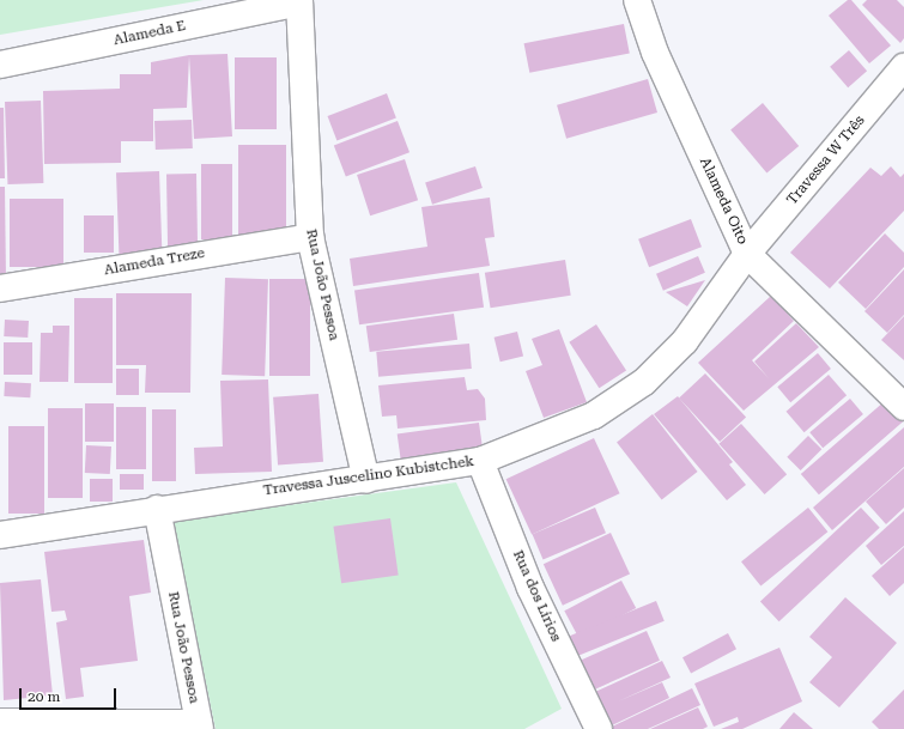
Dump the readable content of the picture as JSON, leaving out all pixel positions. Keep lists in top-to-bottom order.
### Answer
{
  "streets": {
    "street": [
      "Alameda E",
      "Travessa W Três",
      "Alameda Oito",
      "Alameda Treze",
      "Rua João Pessoa",
      "Travessa Juscelino Kubistchek",
      "Rua dos Lírios"
    ]
  },
  "crossings": [
    ["Alameda E", "Rua João Pessoa"],
    ["Travessa W Três", "Alameda Oito"],
    ["Travessa W Três", "Travessa Juscelino Kubistchek"],
    ["Alameda Oito", "Travessa Juscelino Kubistchek"],
    ["Alameda Treze", "Rua João Pessoa"],
    ["Rua João Pessoa", "Travessa Juscelino Kubistchek"],
    ["Travessa Juscelino Kubistchek", "Rua dos Lírios"]
  ],
  "scale_bar": "20 m"
}
